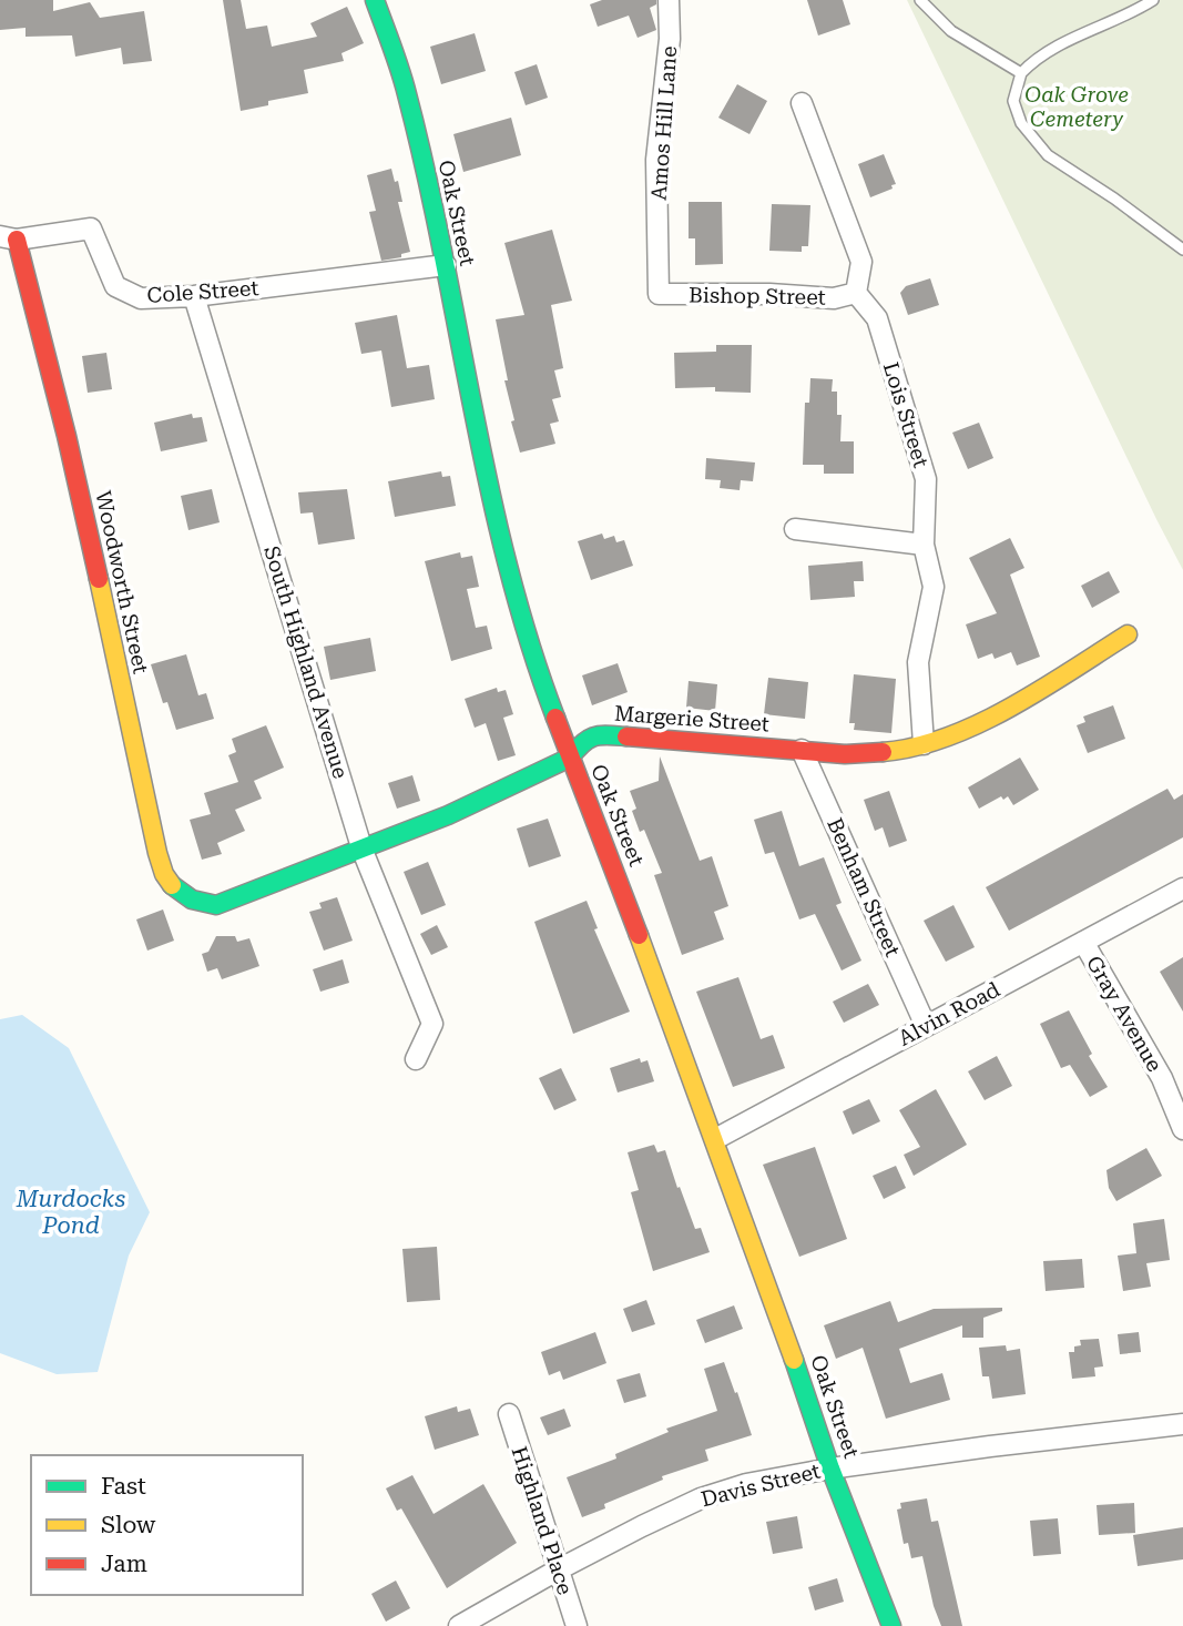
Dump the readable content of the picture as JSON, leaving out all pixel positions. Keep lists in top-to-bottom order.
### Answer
{
  "streets": {
    "main road": ["Oak Street", "Woodworth Street", "Margerie Street"],
    "street": [
      "Amos Hill Lane",
      "Cole Street",
      "Bishop Street",
      "Lois Street",
      "South Highland Avenue",
      "Benham Street",
      "Alvin Road",
      "Gray Avenue",
      "Davis Street",
      "Highland Place"
    ]
  },
  "crossings": [
    ["Amos Hill Lane", "Bishop Street"],
    ["Oak Street", "Cole Street"],
    ["Oak Street", "Margerie Street"],
    ["Oak Street", "Alvin Road"],
    ["Oak Street", "Davis Street"],
    ["Cole Street", "Woodworth Street"],
    ["Cole Street", "South Highland Avenue"],
    ["Bishop Street", "Lois Street"],
    ["Lois Street", "Margerie Street"],
    ["Woodworth Street", "Margerie Street"],
    ["South Highland Avenue", "Margerie Street"],
    ["Margerie Street", "Benham Street"],
    ["Benham Street", "Alvin Road"],
    ["Alvin Road", "Gray Avenue"],
    ["Davis Street", "Highland Place"]
  ],
  "water": ["Murdocks Pond"],
  "parks": ["Oak Grove Cemetery"],
  "legend": ["Fast", "Slow", "Jam"]
}
